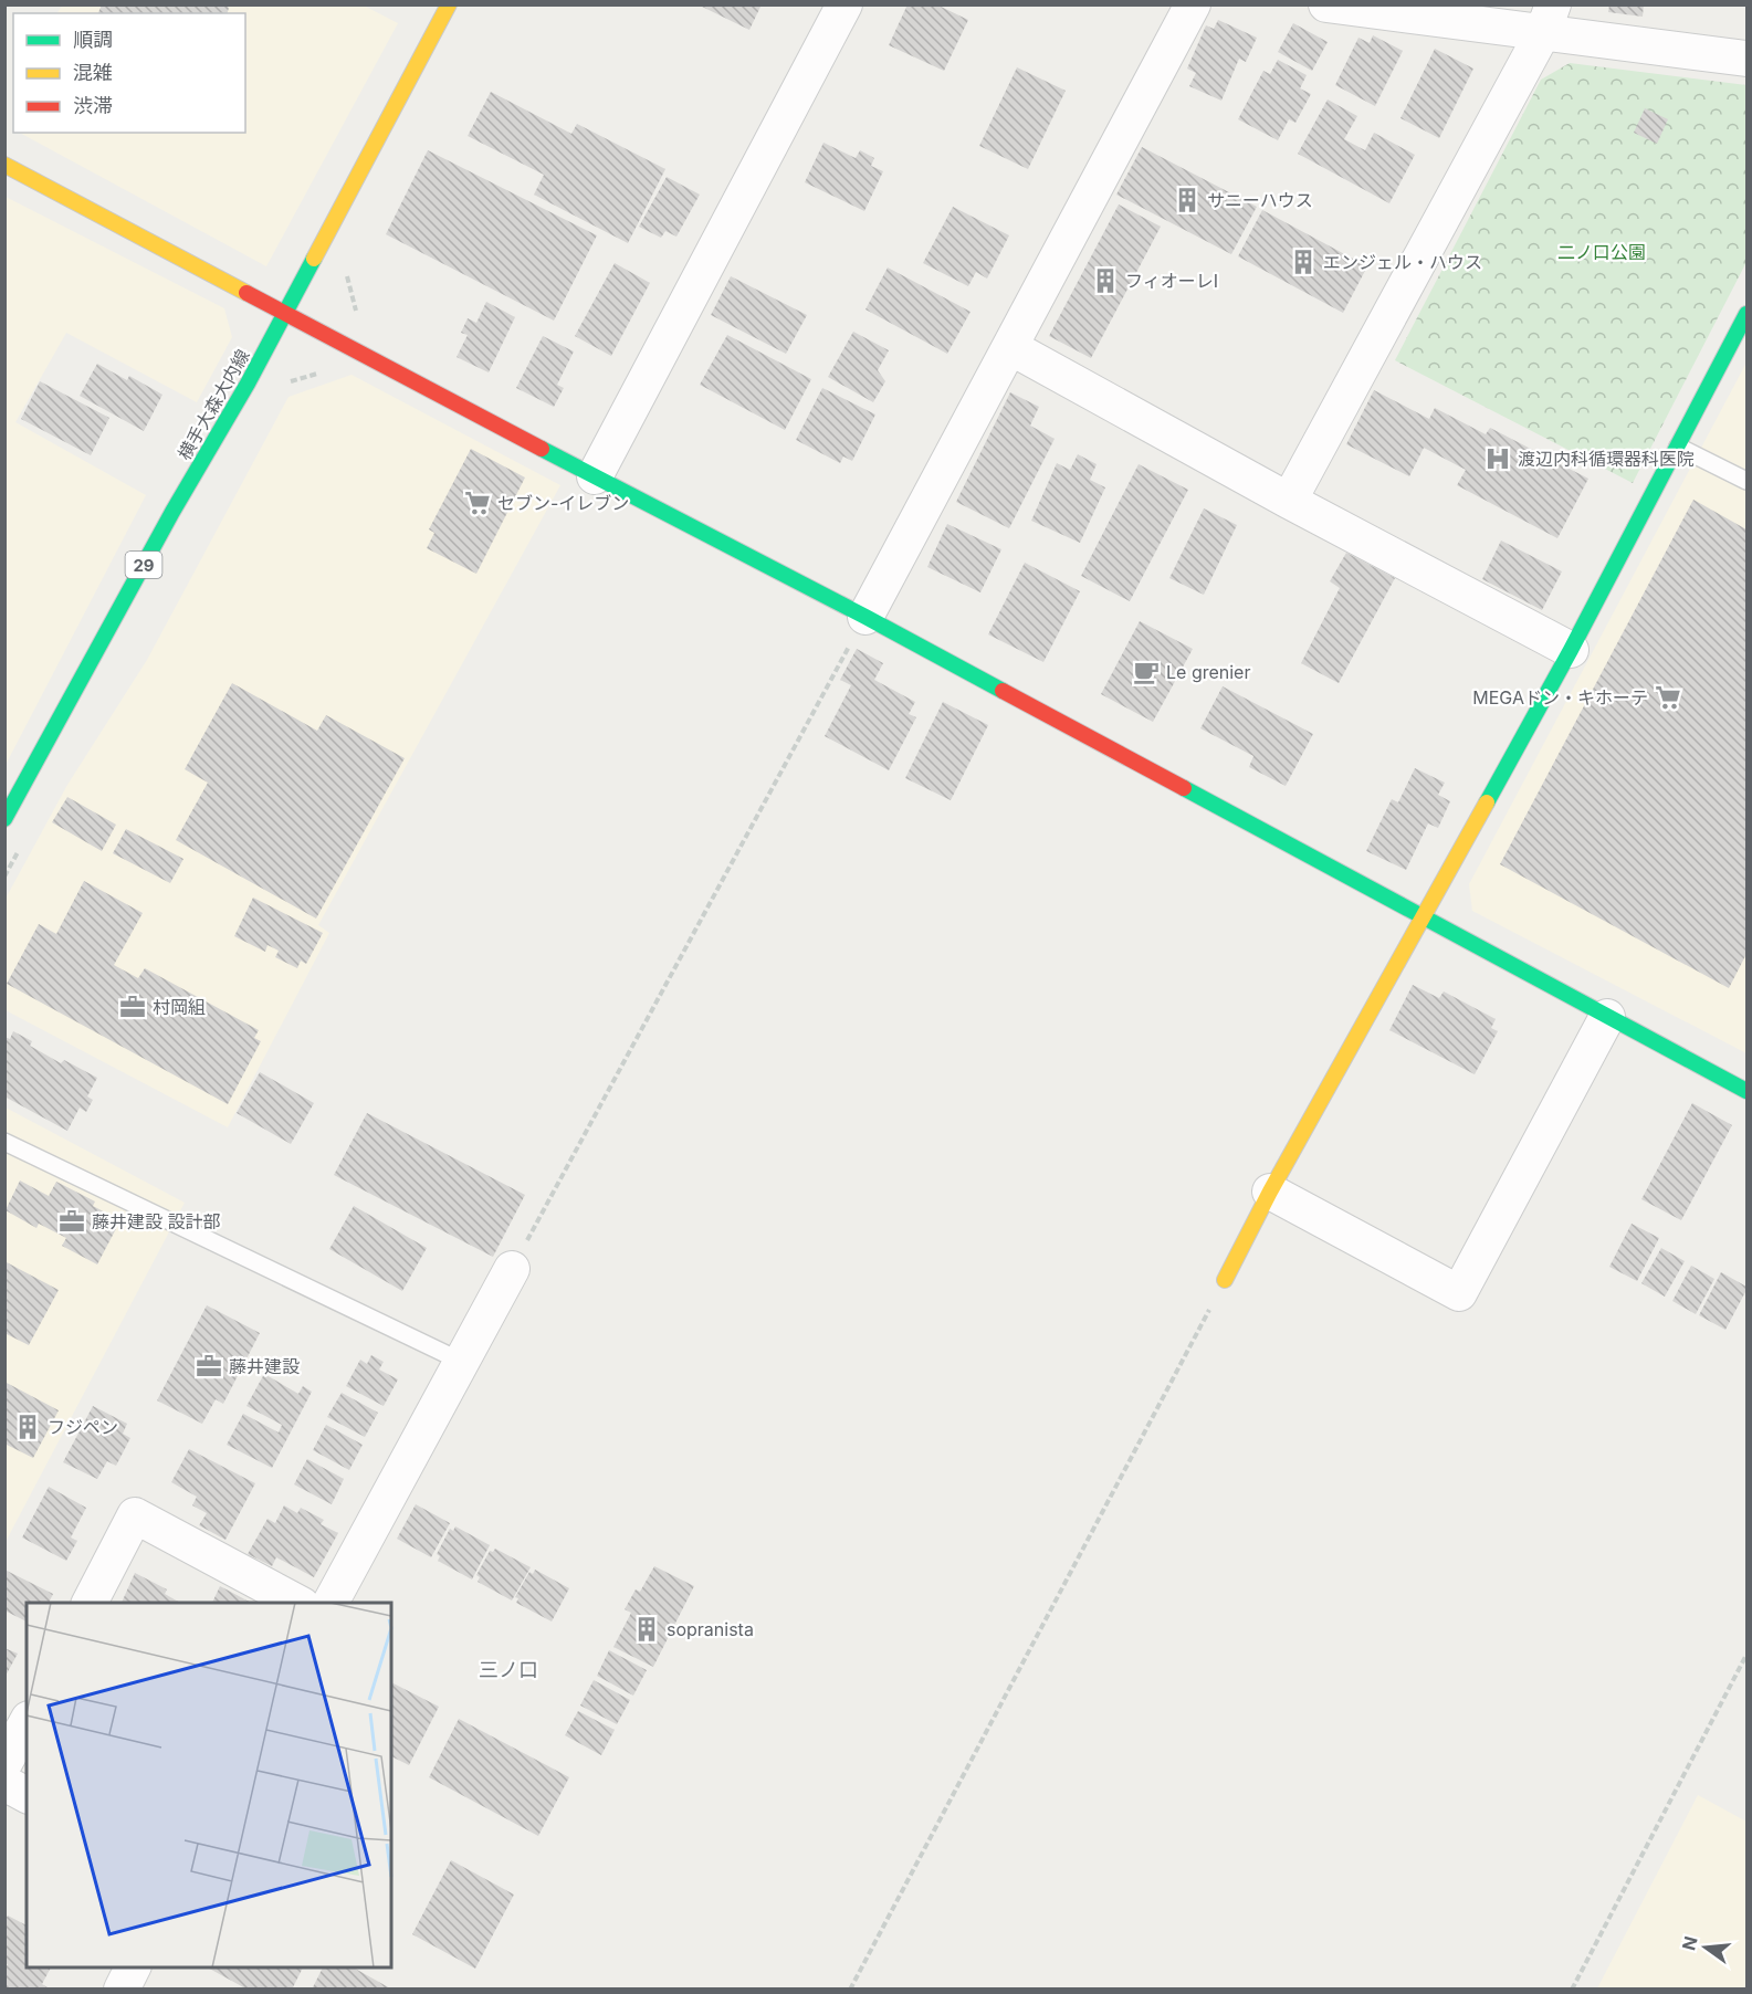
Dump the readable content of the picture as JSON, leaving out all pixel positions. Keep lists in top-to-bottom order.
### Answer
{
  "streets": {
    "street": ["横手大森大内線", "29"]
  },
  "districts": ["三ノ口"],
  "parks": ["二ノ口公園"],
  "places": {
    "building": [
      "サニーハウス",
      "エンジェル・ハウス",
      "フィオーレⅠ",
      "フジペン",
      "sopranista"
    ],
    "hospital": ["渡辺内科循環器科医院"],
    "supermarket": ["セブン-イレブン", "MEGAドン・キホーテ"],
    "cafe": ["Le grenier"],
    "office": ["村岡組", "藤井建設 設計部", "藤井建設"]
  },
  "legend": ["順調", "混雑", "渋滞"],
  "north": "left"
}
